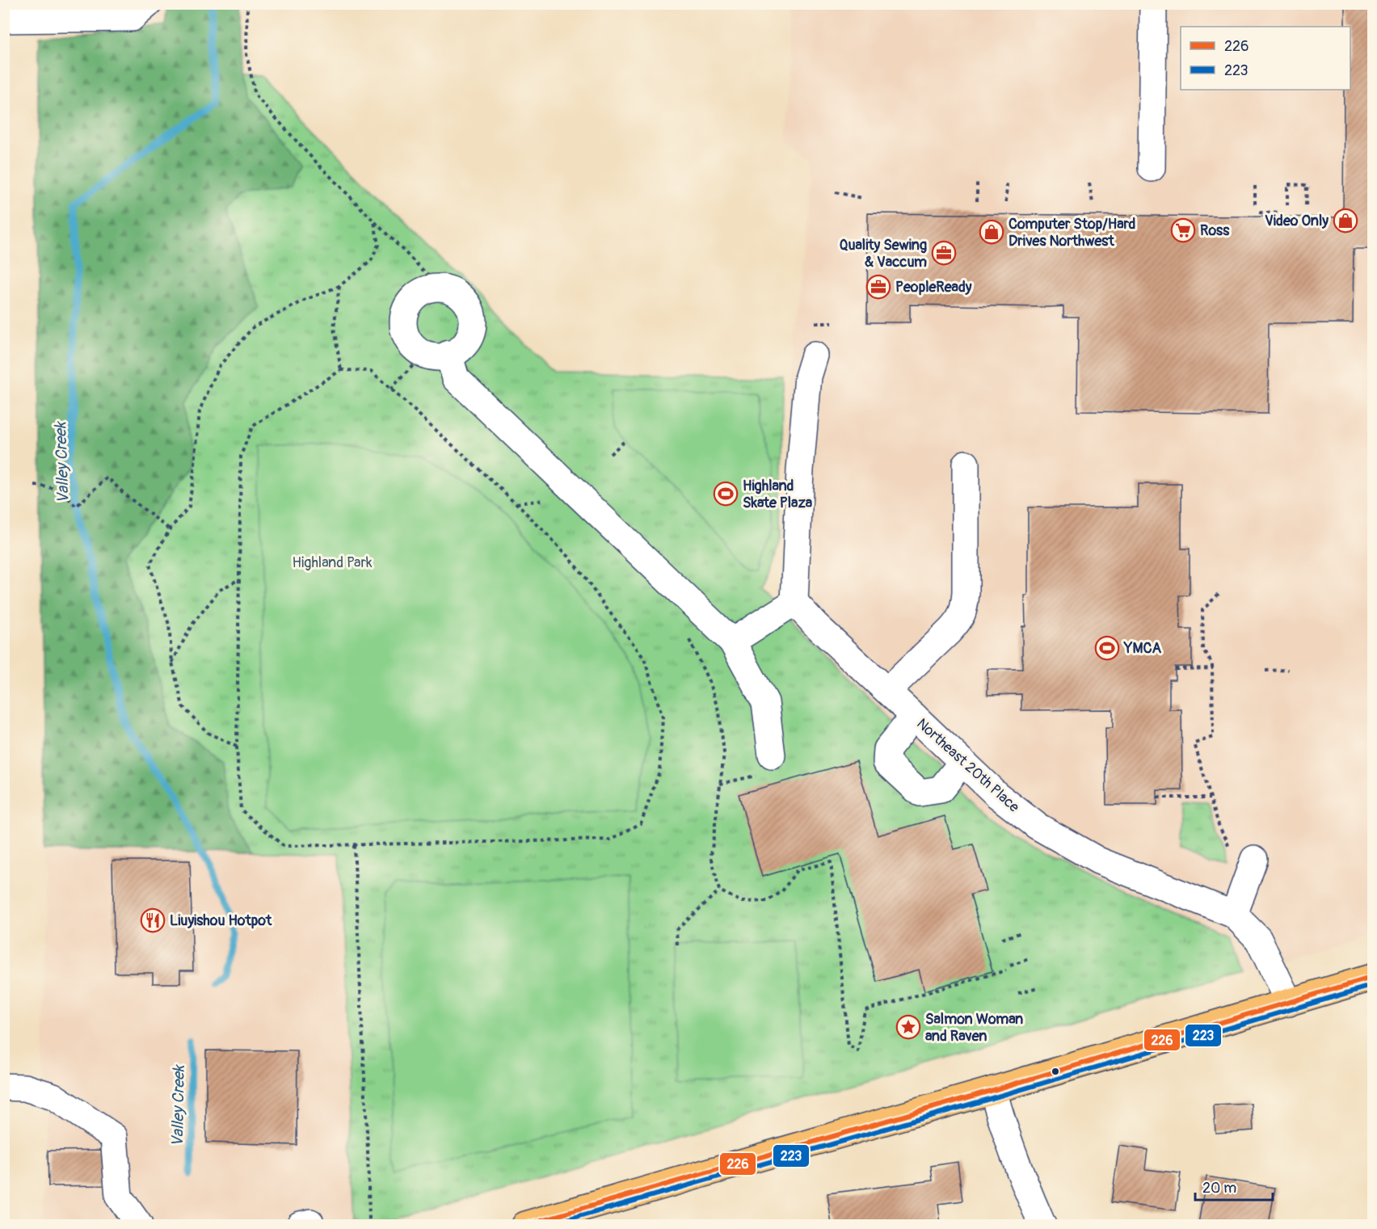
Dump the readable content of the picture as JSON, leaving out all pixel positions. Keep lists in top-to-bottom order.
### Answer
{
  "streets": {
    "street": ["Northeast 20th Place"]
  },
  "water": ["Valley Creek"],
  "parks": ["Highland Park"],
  "places": {
    "shop": ["Video Only", "Computer Stop/Hard Drives Northwest"],
    "supermarket": ["Ross"],
    "office": ["Quality Sewing & Vaccum", "PeopleReady"],
    "sports": ["Highland Skate Plaza", "YMCA"],
    "restaurant": ["Liuyishou Hotpot"],
    "place": ["Salmon Woman and Raven"]
  },
  "lines": ["transit line 226", "transit line 223"],
  "legend": ["226", "223"],
  "scale_bar": "20 m"
}
